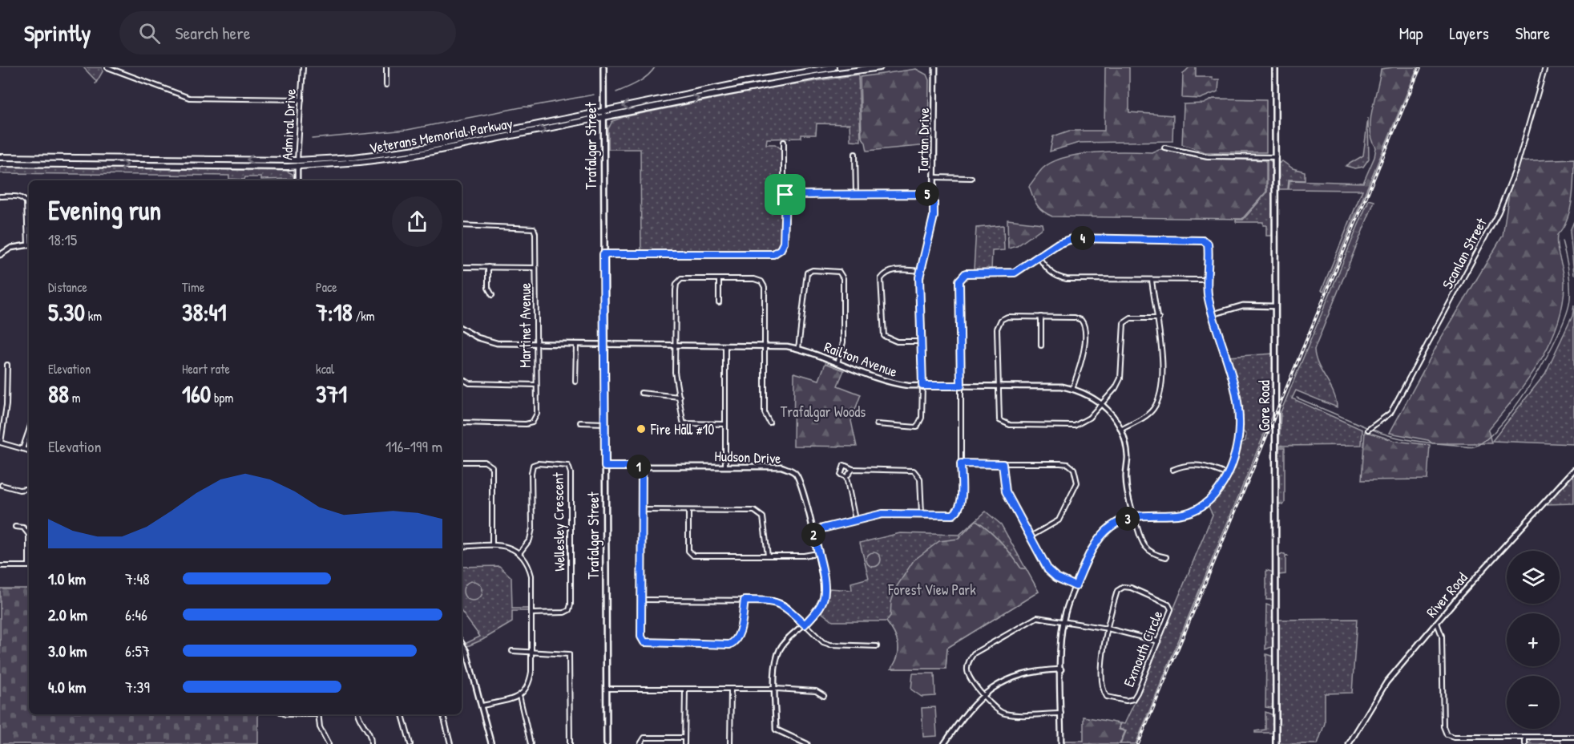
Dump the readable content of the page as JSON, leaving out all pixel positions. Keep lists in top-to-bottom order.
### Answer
{
  "streets": {
    "highway": ["Veterans Memorial Parkway"],
    "main road": ["Trafalgar Street", "Gore Road"],
    "street": [
      "Admiral Drive",
      "Tartan Drive",
      "Scanlan Street",
      "Martinet Avenue",
      "Railton Avenue",
      "Hudson Drive",
      "Wellesley Crescent",
      "River Road",
      "Exmouth Circle"
    ]
  },
  "crossings": [
    ["Admiral Drive", "Veterans Memorial Parkway"],
    ["Veterans Memorial Parkway", "Trafalgar Street"],
    ["Tartan Drive", "Railton Avenue"],
    ["Trafalgar Street", "Railton Avenue"],
    ["Trafalgar Street", "Hudson Drive"],
    ["Martinet Avenue", "Railton Avenue"]
  ],
  "parks": ["Trafalgar Woods", "Forest View Park"],
  "places": ["Fire Hall #10"],
  "page": {
    "header": "Sprintly",
    "search": "Search here",
    "nav": ["Map", "Layers", "Share"],
    "heading": ["Evening run", "18:15"],
    "pins": [
      "5",
      "4",
      "1",
      "3",
      "2"
    ],
    "stats": [
      ["Distance", "5.30 km"],
      ["Time", "38:41"],
      ["Pace", "7:18 /km"],
      ["Elevation", "88 m"],
      ["Heart rate", "160 bpm"],
      ["kcal", "371"]
    ],
    "chart": ["Elevation", "116–199 m"],
    "map_buttons": ["+", "−"],
    "list": [
      {
        "name": "1.0 km",
        "note": "7:48"
      },
      {
        "name": "2.0 km",
        "note": "6:46"
      },
      {
        "name": "3.0 km",
        "note": "6:57"
      },
      {
        "name": "4.0 km",
        "note": "7:39"
      }
    ]
  }
}
